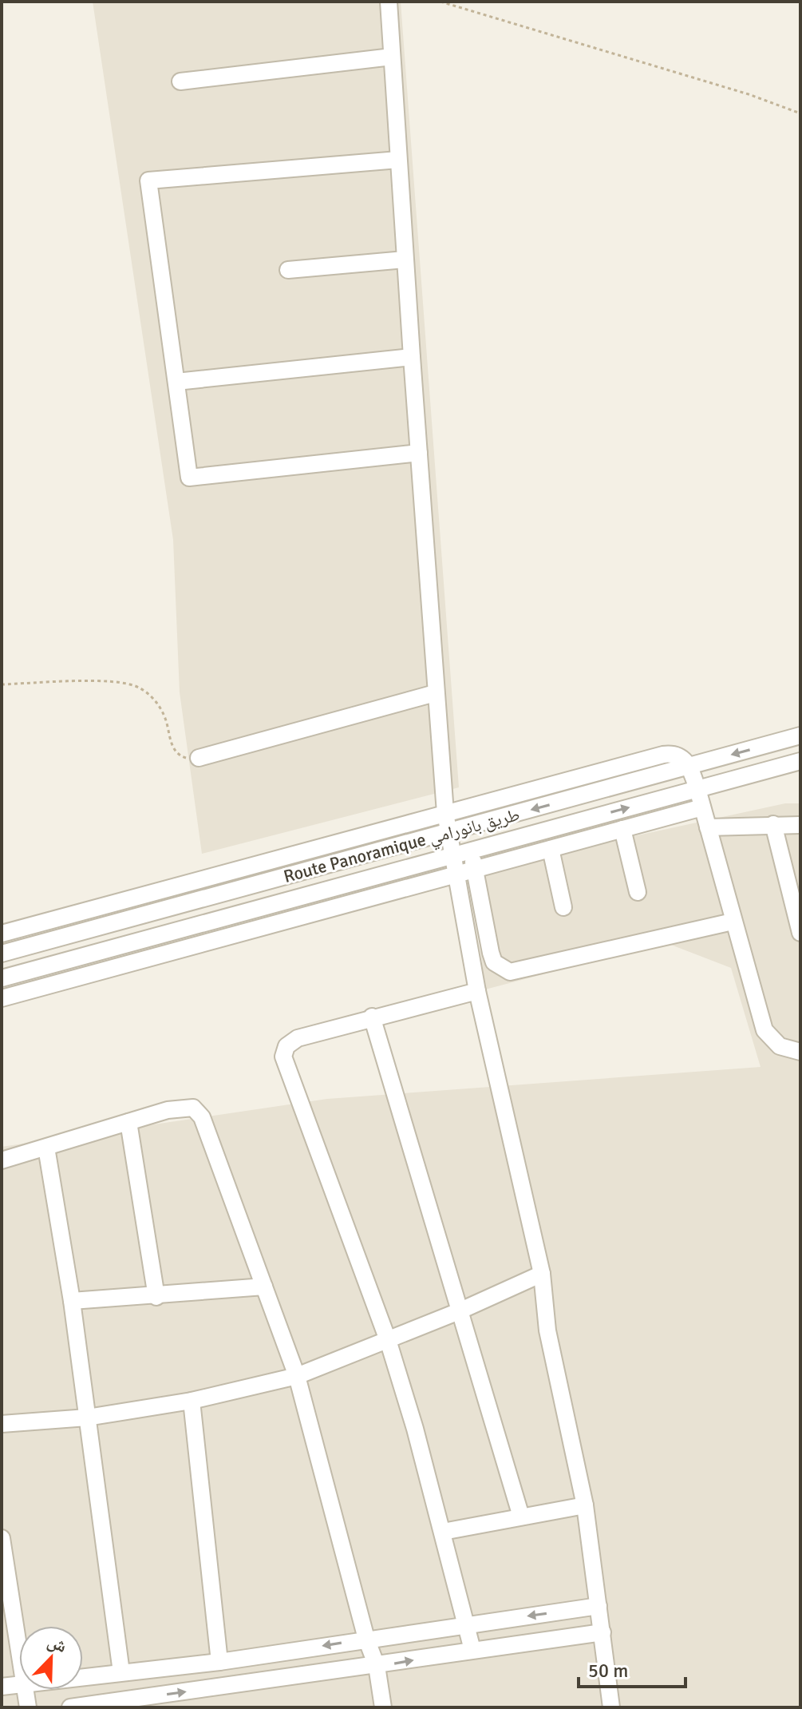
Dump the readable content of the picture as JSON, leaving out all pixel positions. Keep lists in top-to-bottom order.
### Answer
{
  "streets": {
    "street": ["Route Panoramique طريق بانورامي"]
  },
  "scale_bar": "50 m",
  "north": "top right"
}
